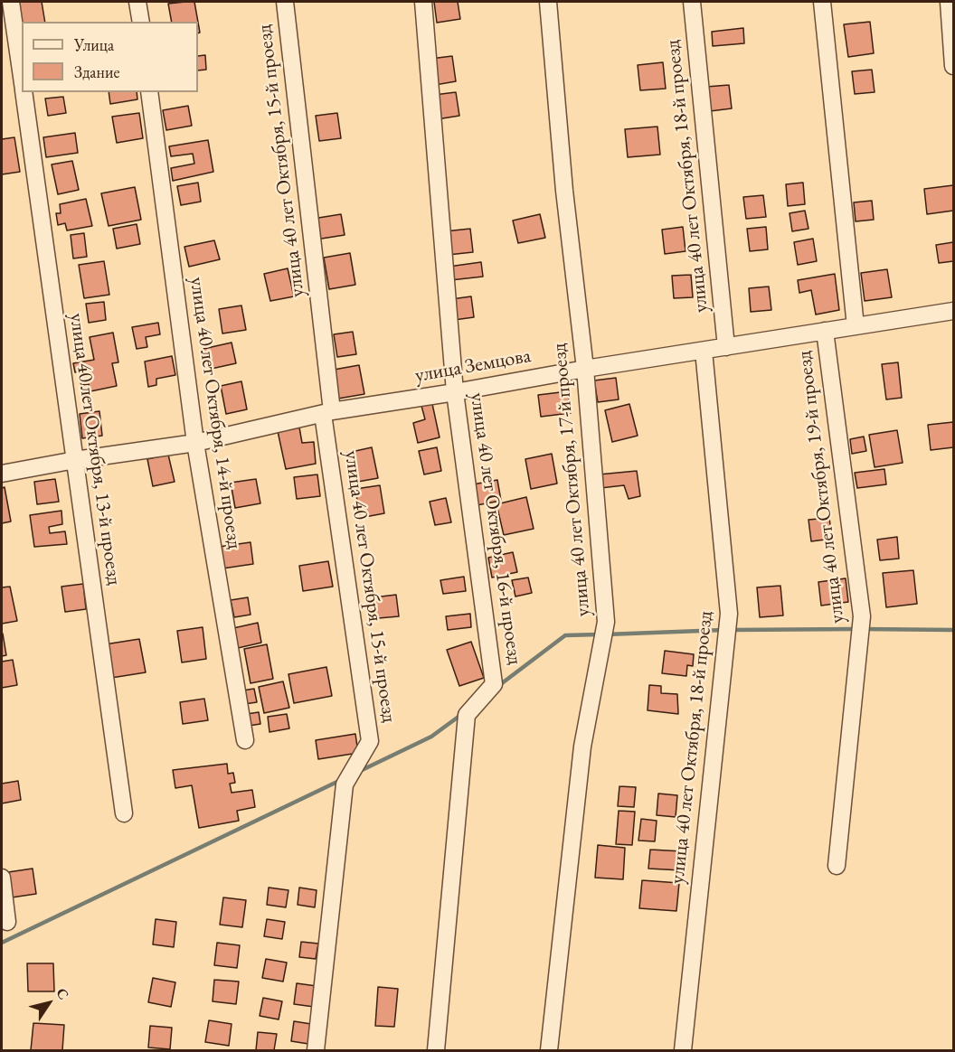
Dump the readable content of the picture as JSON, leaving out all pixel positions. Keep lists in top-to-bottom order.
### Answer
{
  "streets": {
    "street": [
      "улица 40 лет Октября, 15-й проезд",
      "улица 40 лет Октября, 18-й проезд",
      "улица Земцова",
      "улица 40 лет Октября, 14-й проезд",
      "улица 40 лет Октября, 13-й проезд",
      "улица 40 лет Октября, 17-й проезд",
      "улица 40 лет Октября, 19-й проезд",
      "улица 40 лет Октября, 16-й проезд"
    ]
  },
  "crossings": [
    ["улица 40 лет Октября, 15-й проезд", "улица Земцова"],
    ["улица 40 лет Октября, 18-й проезд", "улица Земцова"],
    ["улица Земцова", "улица 40 лет Октября, 14-й проезд"],
    ["улица Земцова", "улица 40 лет Октября, 13-й проезд"],
    ["улица Земцова", "улица 40 лет Октября, 17-й проезд"],
    ["улица Земцова", "улица 40 лет Октября, 19-й проезд"],
    ["улица Земцова", "улица 40 лет Октября, 16-й проезд"]
  ],
  "legend": ["Улица", "Здание"],
  "north": "top right"
}
